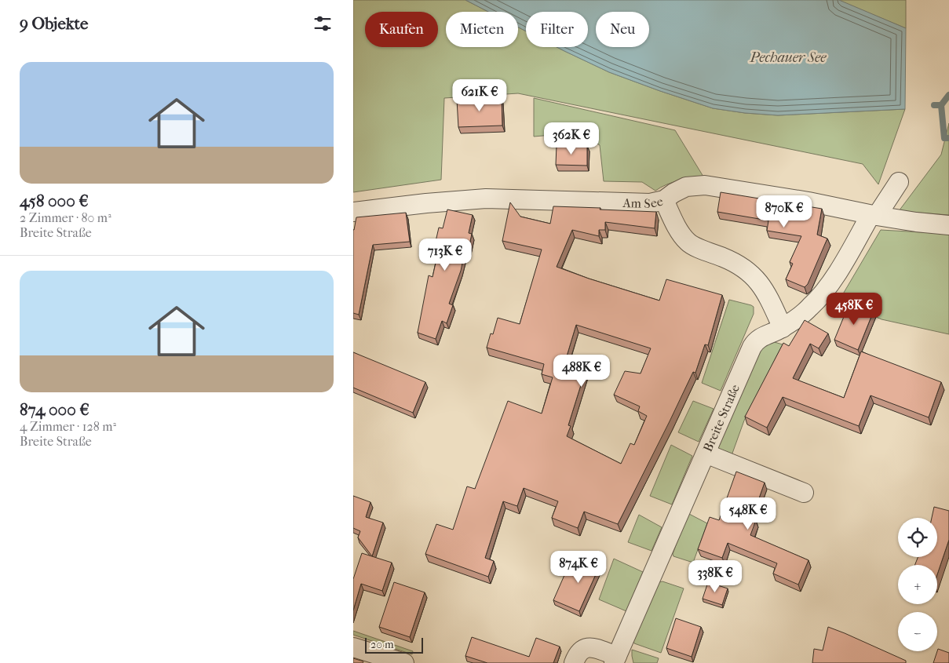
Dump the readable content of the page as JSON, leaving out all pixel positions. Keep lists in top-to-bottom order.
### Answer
{
  "streets": {
    "street": ["Am See", "Breite Straße"]
  },
  "crossings": [
    ["Am See", "Breite Straße"]
  ],
  "water": ["Pechauer See"],
  "scale_bar": "20 m",
  "page": {
    "heading": "9 Objekte",
    "chip": [
      "Kaufen",
      "Mieten",
      "Filter",
      "Neu"
    ],
    "list": [
      {
        "name": "458 000 €",
        "note": "2 Zimmer · 80 m² · Breite Straße"
      },
      {
        "name": "874 000 €",
        "note": "4 Zimmer · 128 m² · Breite Straße"
      }
    ],
    "price": [
      "621K €",
      "362K €",
      "870K €",
      "713K €",
      "458K €",
      "488K €",
      "548K €",
      "874K €",
      "338K €"
    ],
    "map_buttons": ["+", "−"],
    "scale": "20 m"
  }
}
